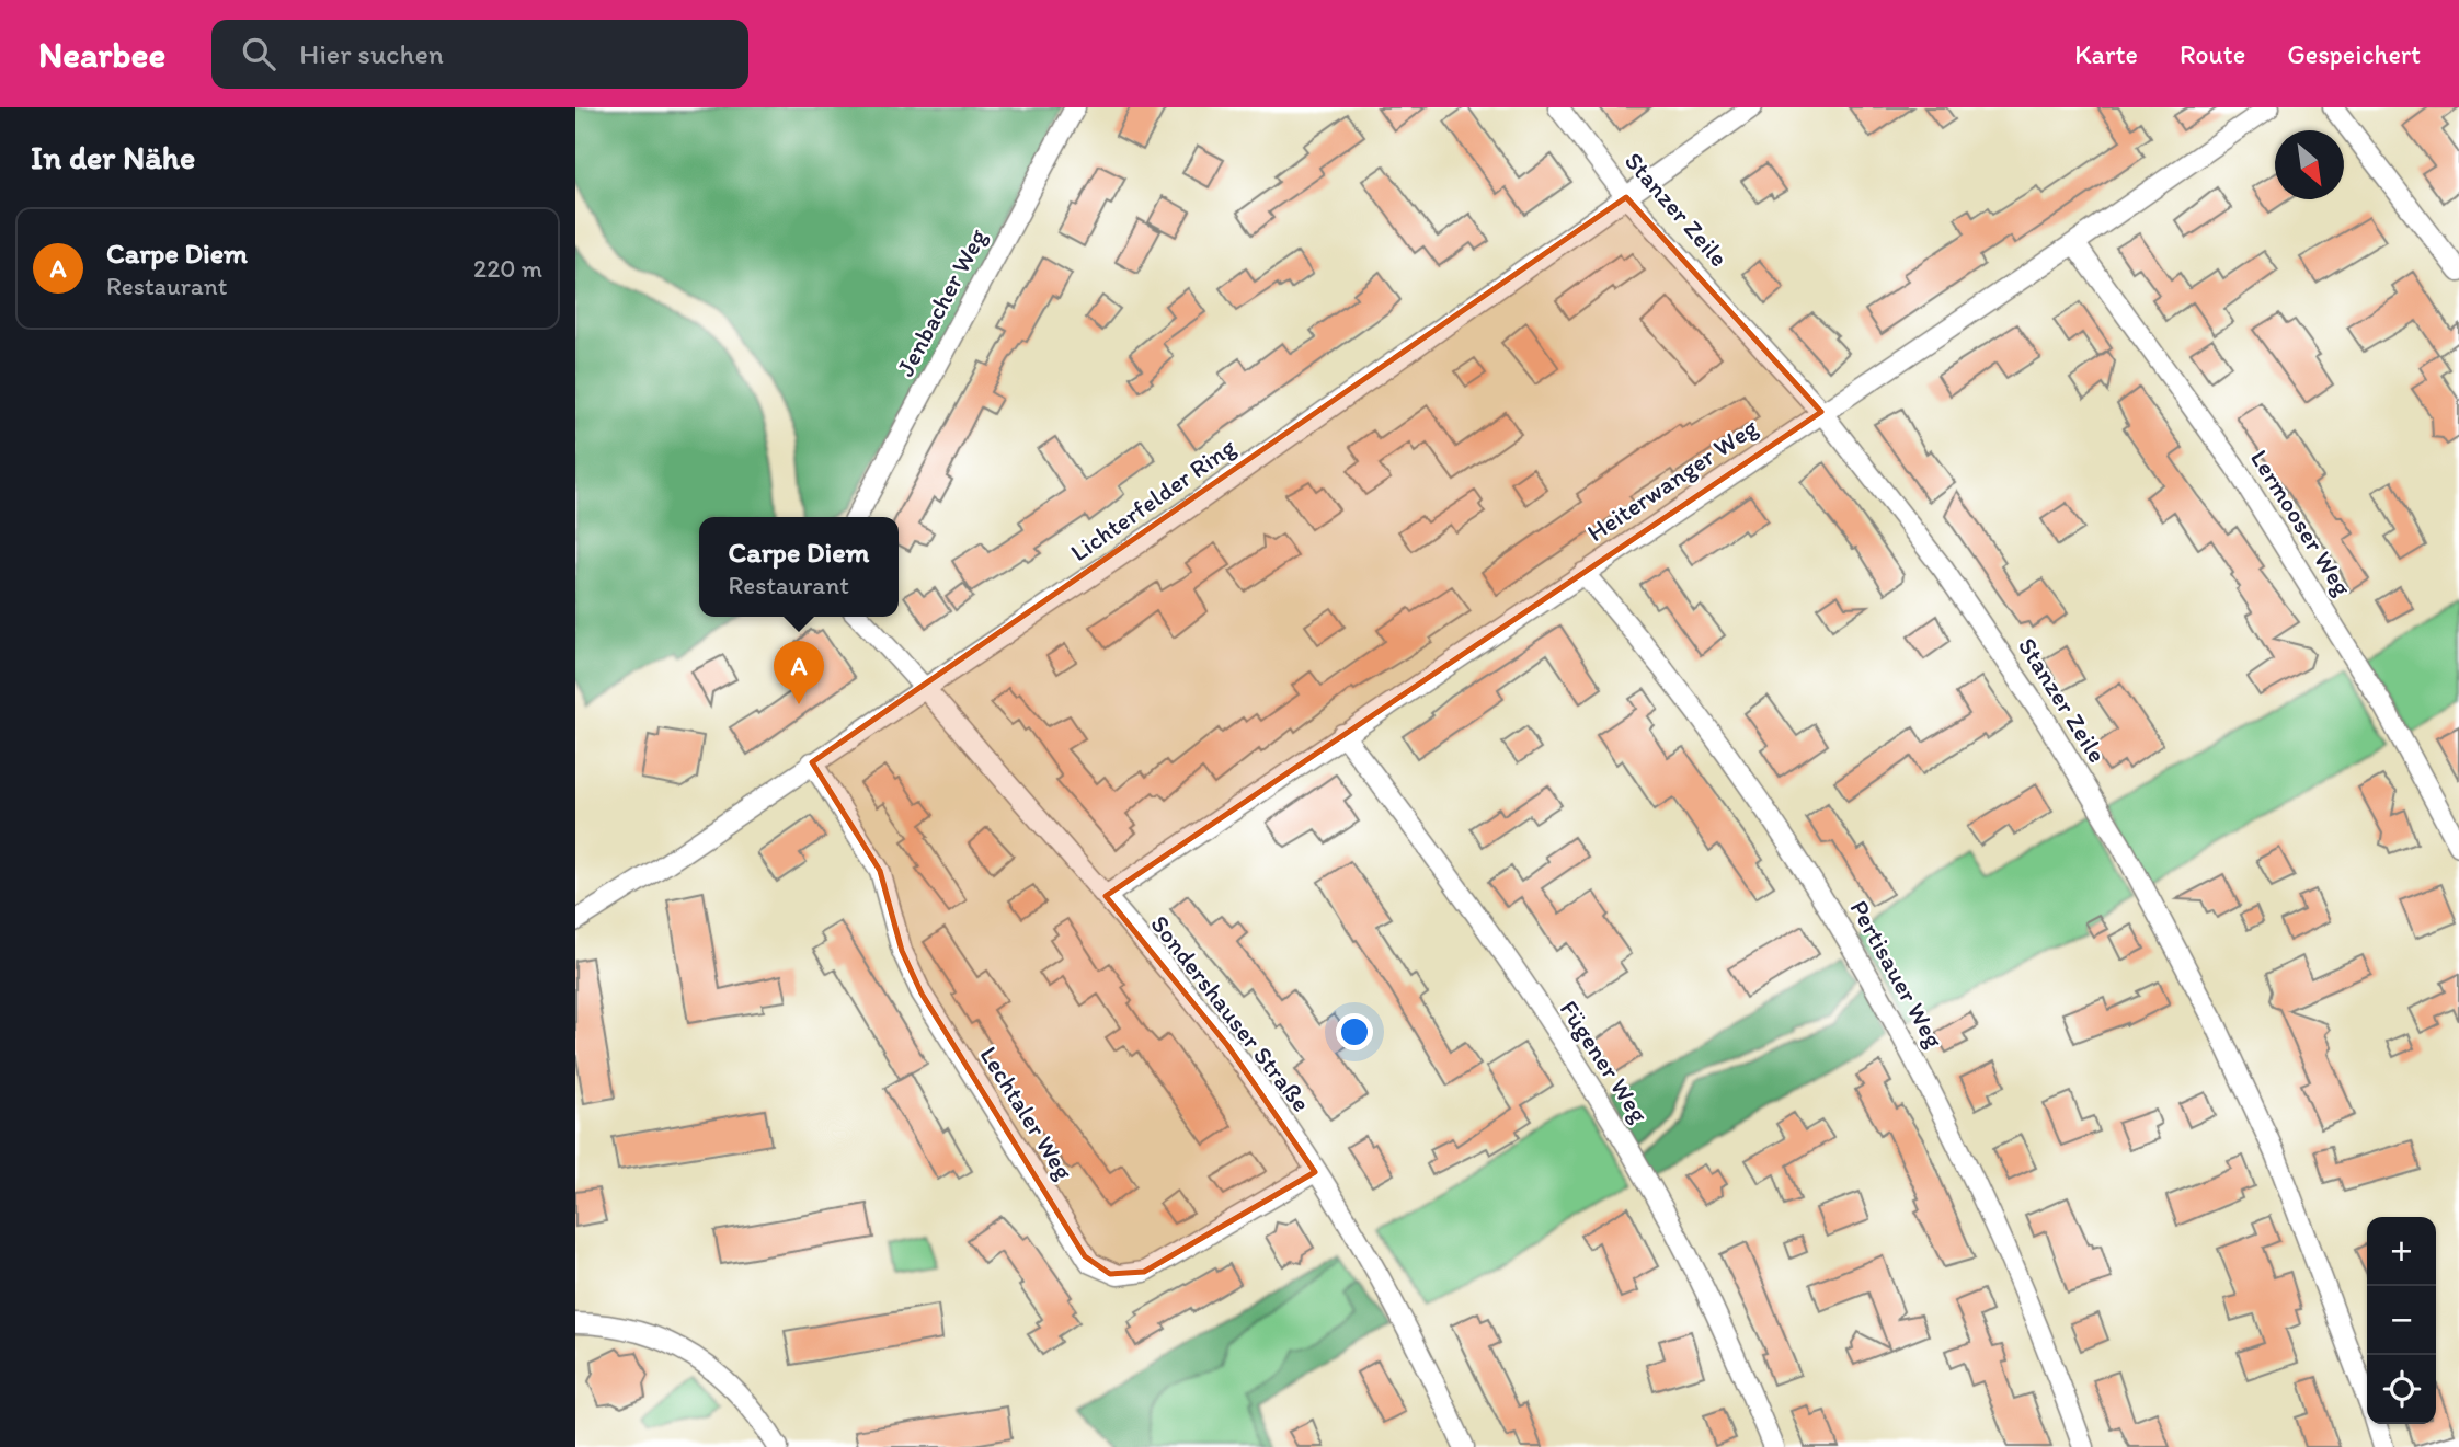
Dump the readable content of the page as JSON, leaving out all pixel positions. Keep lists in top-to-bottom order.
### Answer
{
  "streets": {
    "street": [
      "Stanzer Zeile",
      "Jenbacher Weg",
      "Heiterwanger Weg",
      "Lichterfelder Ring",
      "Lermooser Weg",
      "Pertisauer Weg",
      "Sondershauser Straße",
      "Fügener Weg",
      "Lechtaler Weg"
    ]
  },
  "crossings": [
    ["Stanzer Zeile", "Heiterwanger Weg"],
    ["Stanzer Zeile", "Lichterfelder Ring"],
    ["Heiterwanger Weg", "Lermooser Weg"],
    ["Heiterwanger Weg", "Pertisauer Weg"],
    ["Heiterwanger Weg", "Sondershauser Straße"],
    ["Heiterwanger Weg", "Fügener Weg"],
    ["Lichterfelder Ring", "Sondershauser Straße"],
    ["Lichterfelder Ring", "Lechtaler Weg"],
    ["Sondershauser Straße", "Lechtaler Weg"]
  ],
  "north": "bottom right",
  "page": {
    "header": "Nearbee",
    "search": "Hier suchen",
    "nav": ["Karte", "Route", "Gespeichert"],
    "heading": "In der Nähe",
    "list": [
      {
        "mark": "A",
        "name": "Carpe Diem",
        "note": "Restaurant",
        "value": "220 m"
      }
    ],
    "popup": ["Carpe Diem", "Restaurant"],
    "pins": "A",
    "map_buttons": ["+", "−"]
  }
}
